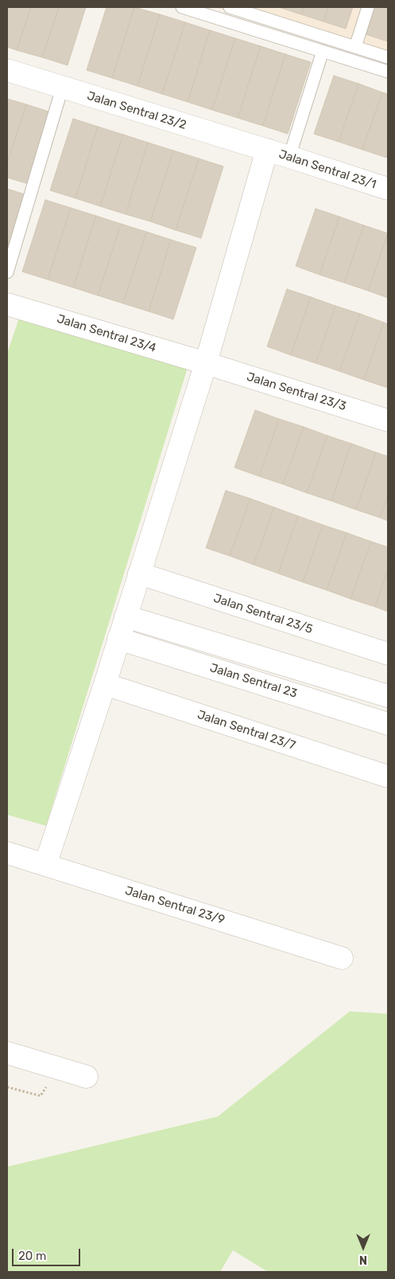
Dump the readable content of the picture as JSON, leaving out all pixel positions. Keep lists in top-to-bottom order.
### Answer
{
  "streets": {
    "street": [
      "Jalan Sentral 23/2",
      "Jalan Sentral 23/1",
      "Jalan Sentral 23/4",
      "Jalan Sentral 23/3",
      "Jalan Sentral 23/5",
      "Jalan Sentral 23",
      "Jalan Sentral 23/7",
      "Jalan Sentral 23/9"
    ]
  },
  "crossings": [
    ["Jalan Sentral 23/2", "Jalan Sentral 23/1"],
    ["Jalan Sentral 23/4", "Jalan Sentral 23/3"]
  ],
  "scale_bar": "20 m",
  "north": "bottom"
}
